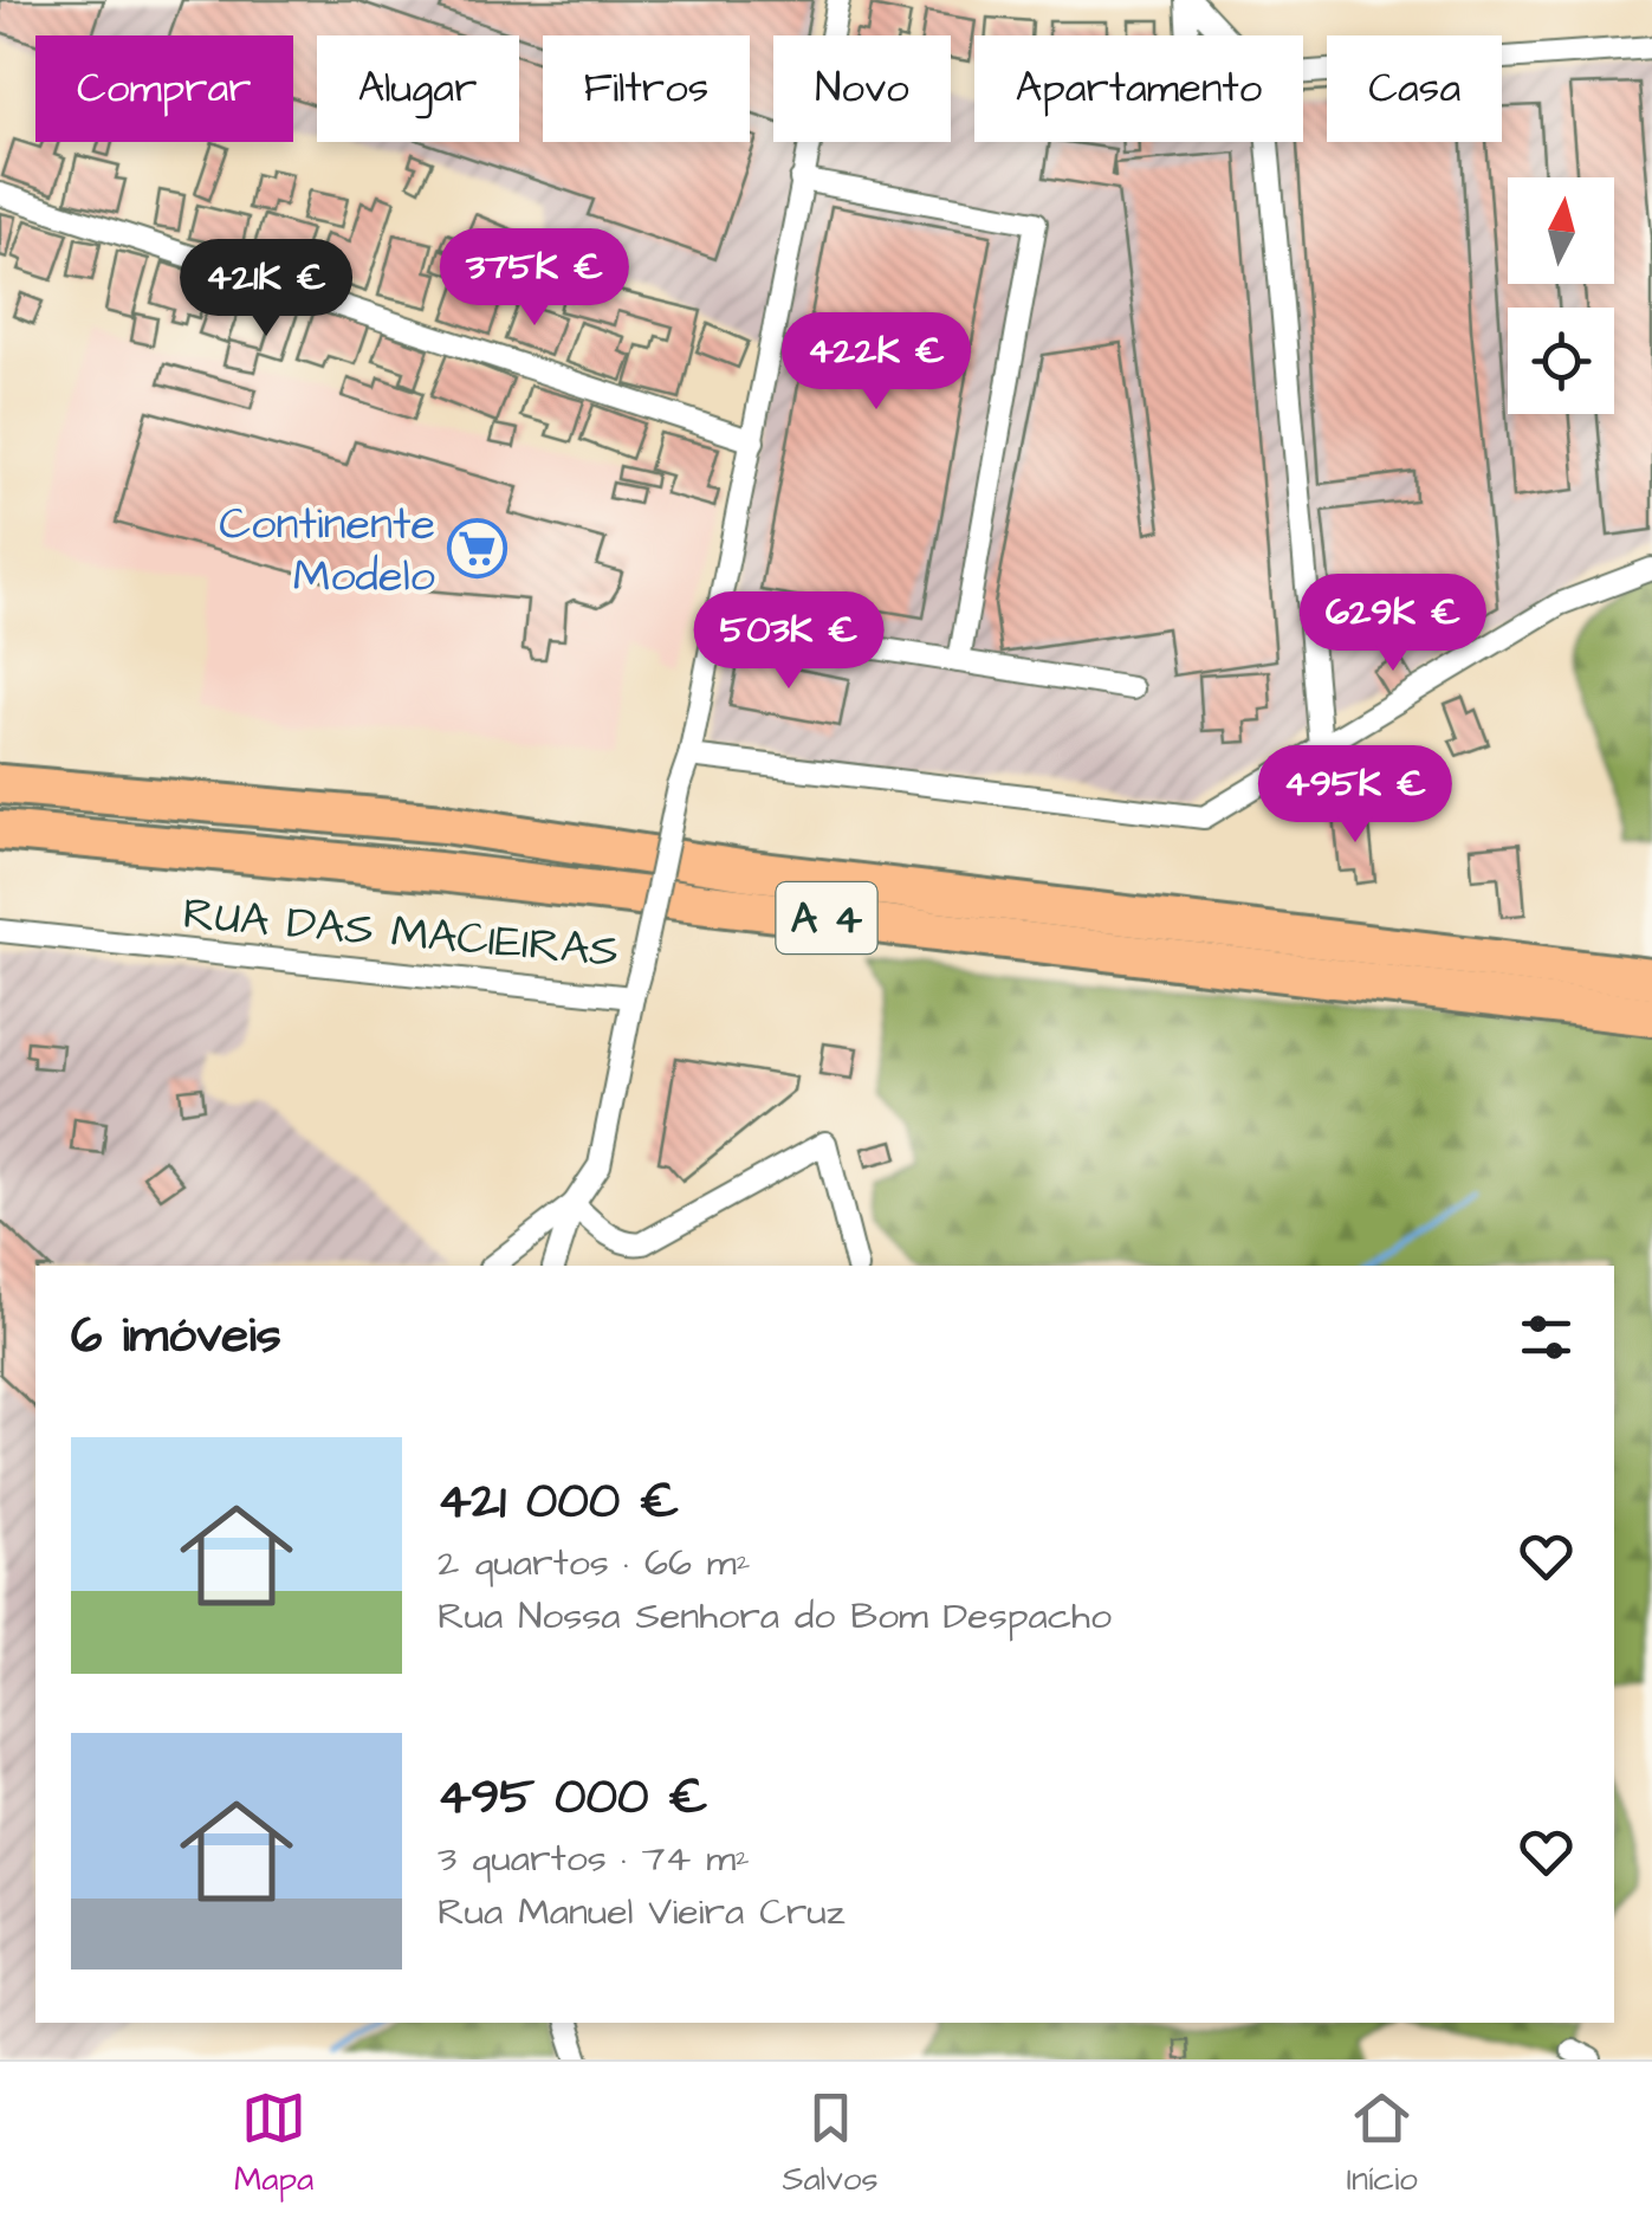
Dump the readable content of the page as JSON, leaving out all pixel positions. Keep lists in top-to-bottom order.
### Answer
{
  "streets": {
    "highway": ["A 4"],
    "street": ["RUA DAS MACIEIRAS"]
  },
  "places": {
    "supermarket": ["Continente Modelo"]
  },
  "north": "top",
  "page": {
    "chip": [
      "Comprar",
      "Alugar",
      "Filtros",
      "Novo",
      "Apartamento",
      "Casa"
    ],
    "price": [
      "375K €",
      "421K €",
      "422K €",
      "629K €",
      "503K €",
      "495K €"
    ],
    "heading": "6 imóveis",
    "list": [
      {
        "name": "421 000 €",
        "note": "2 quartos · 66 m² · Rua Nossa Senhora do Bom Despacho"
      },
      {
        "name": "495 000 €",
        "note": "3 quartos · 74 m² · Rua Manuel Vieira Cruz"
      }
    ],
    "tabs": ["Mapa", "Salvos", "Início"]
  }
}
